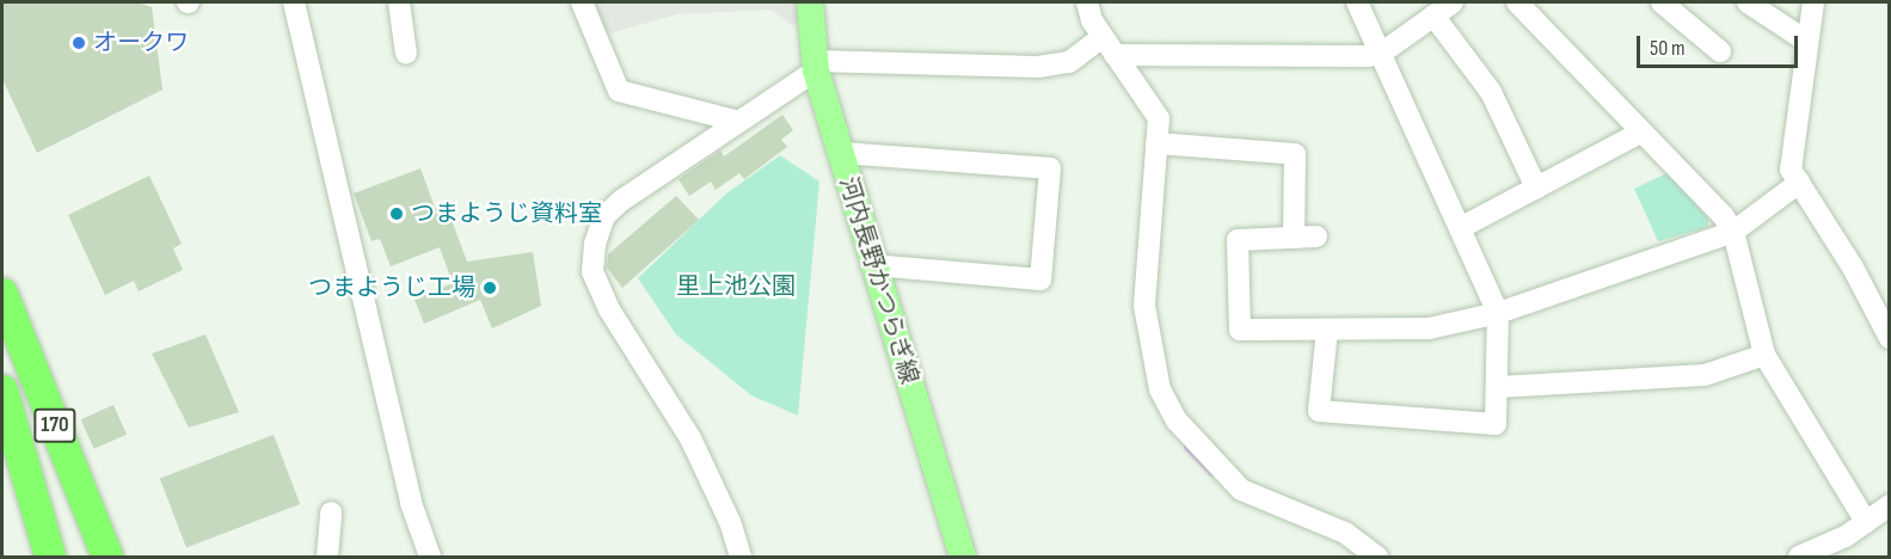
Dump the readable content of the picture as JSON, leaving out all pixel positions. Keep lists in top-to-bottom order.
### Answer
{
  "streets": {
    "highway": ["170"],
    "main road": ["河内長野かつらぎ線"]
  },
  "parks": ["里上池公園"],
  "places": ["オークワ", "つまようじ資料室", "つまようじ工場"],
  "scale_bar": "50 m"
}
